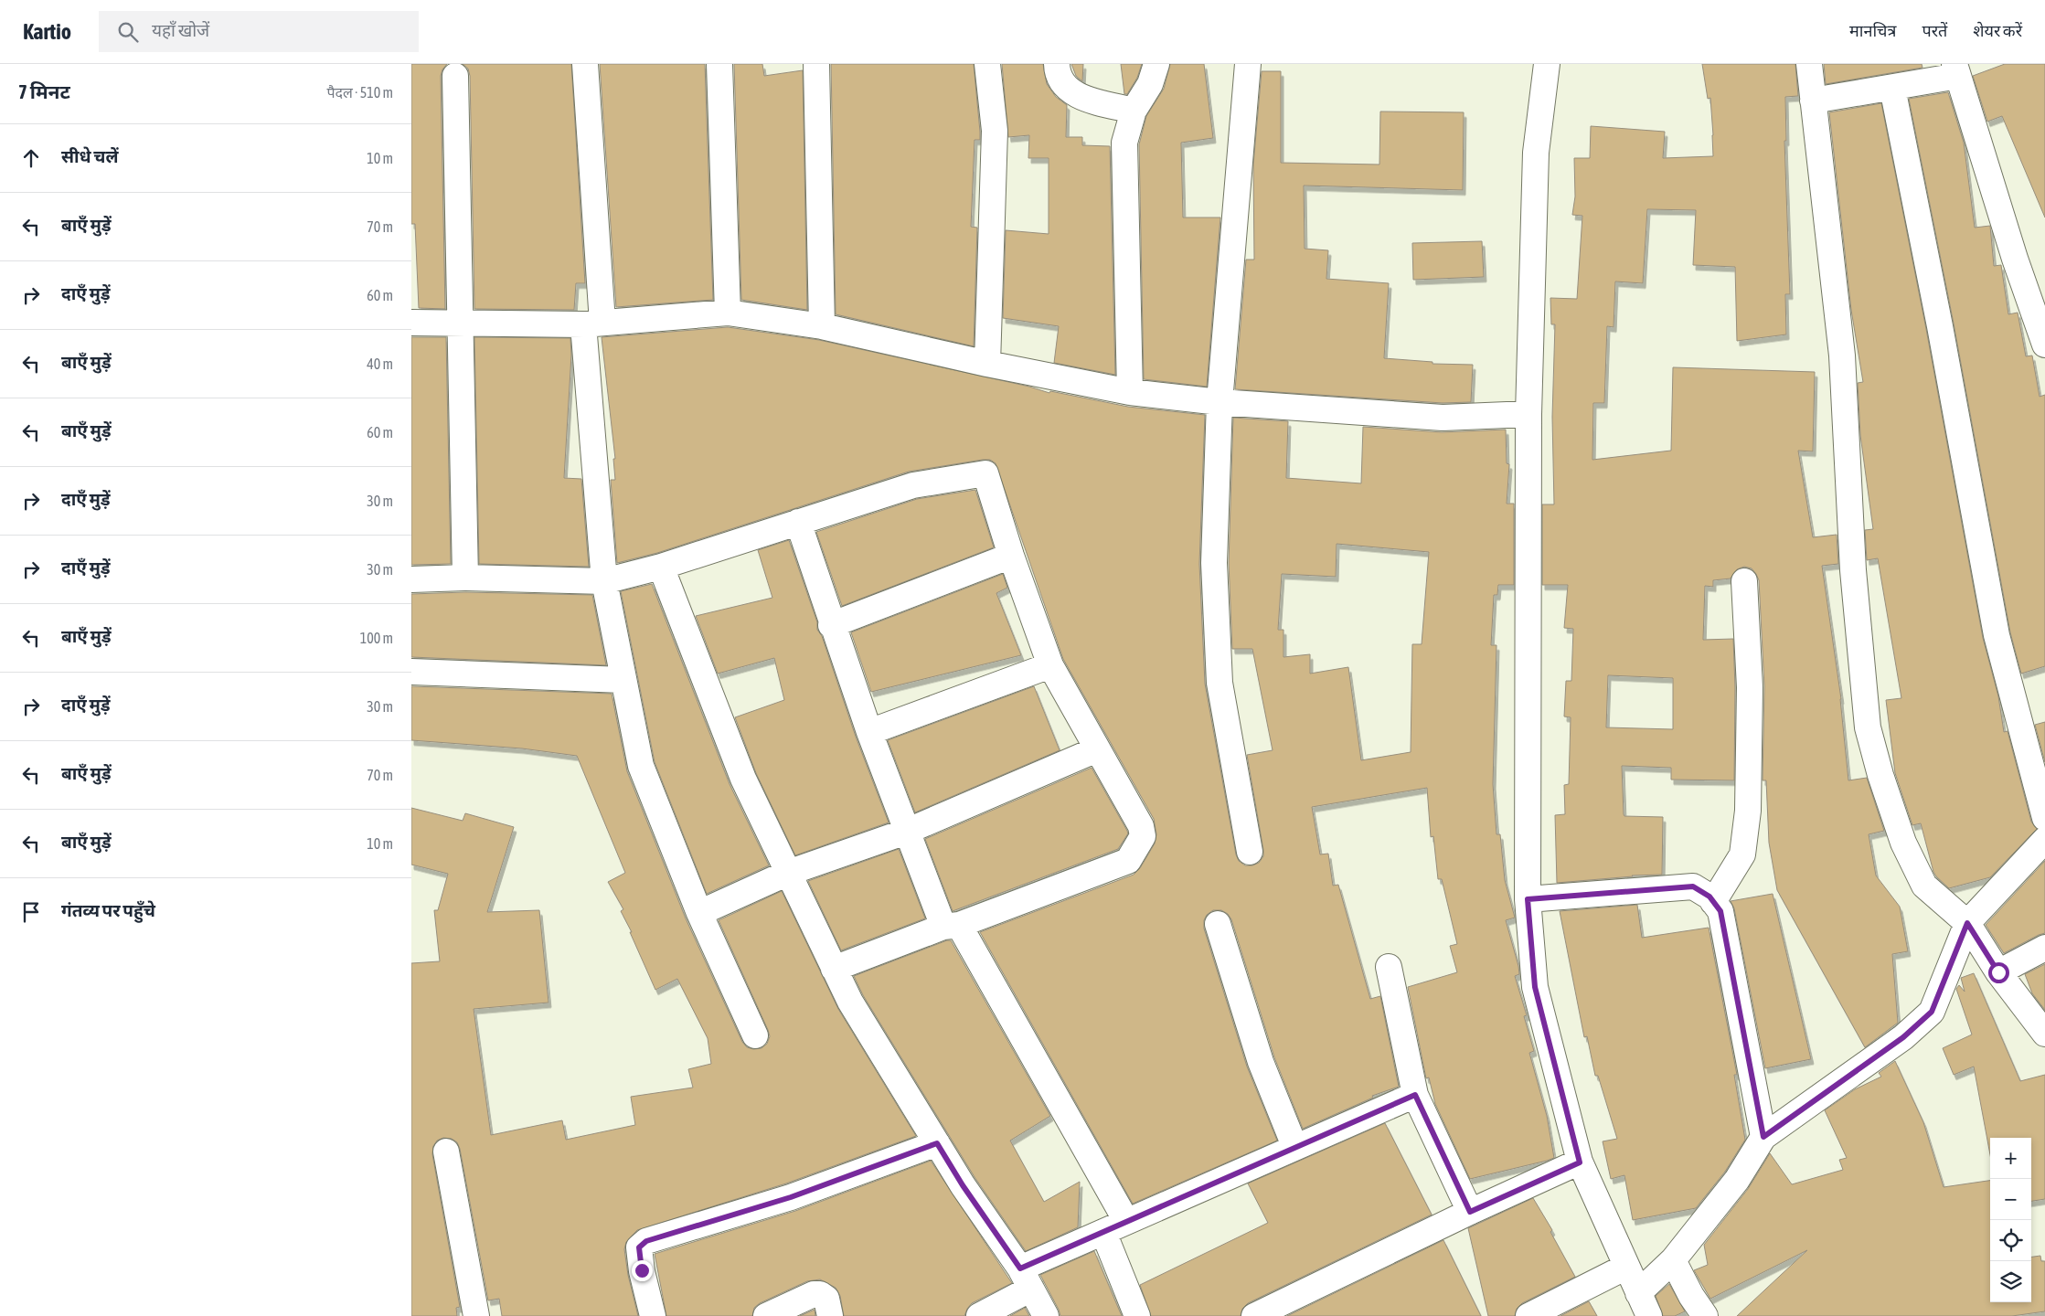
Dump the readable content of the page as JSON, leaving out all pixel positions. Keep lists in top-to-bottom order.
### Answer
{
  "page": {
    "header": "Kartio",
    "search": "यहाँ खोजें",
    "nav": ["मानचित्र", "परतें", "शेयर करें"],
    "heading": ["7 मिनट", "पैदल · 510 m"],
    "list": [
      ["सीधे चलें", "10 m"],
      ["बाएँ मुड़ें", "70 m"],
      ["दाएँ मुड़ें", "60 m"],
      ["बाएँ मुड़ें", "40 m"],
      ["बाएँ मुड़ें", "60 m"],
      ["दाएँ मुड़ें", "30 m"],
      ["दाएँ मुड़ें", "30 m"],
      ["बाएँ मुड़ें", "100 m"],
      ["दाएँ मुड़ें", "30 m"],
      ["बाएँ मुड़ें", "70 m"],
      ["बाएँ मुड़ें", "10 m"],
      "गंतव्य पर पहुँचे"
    ],
    "map_buttons": ["+", "−"]
  }
}
